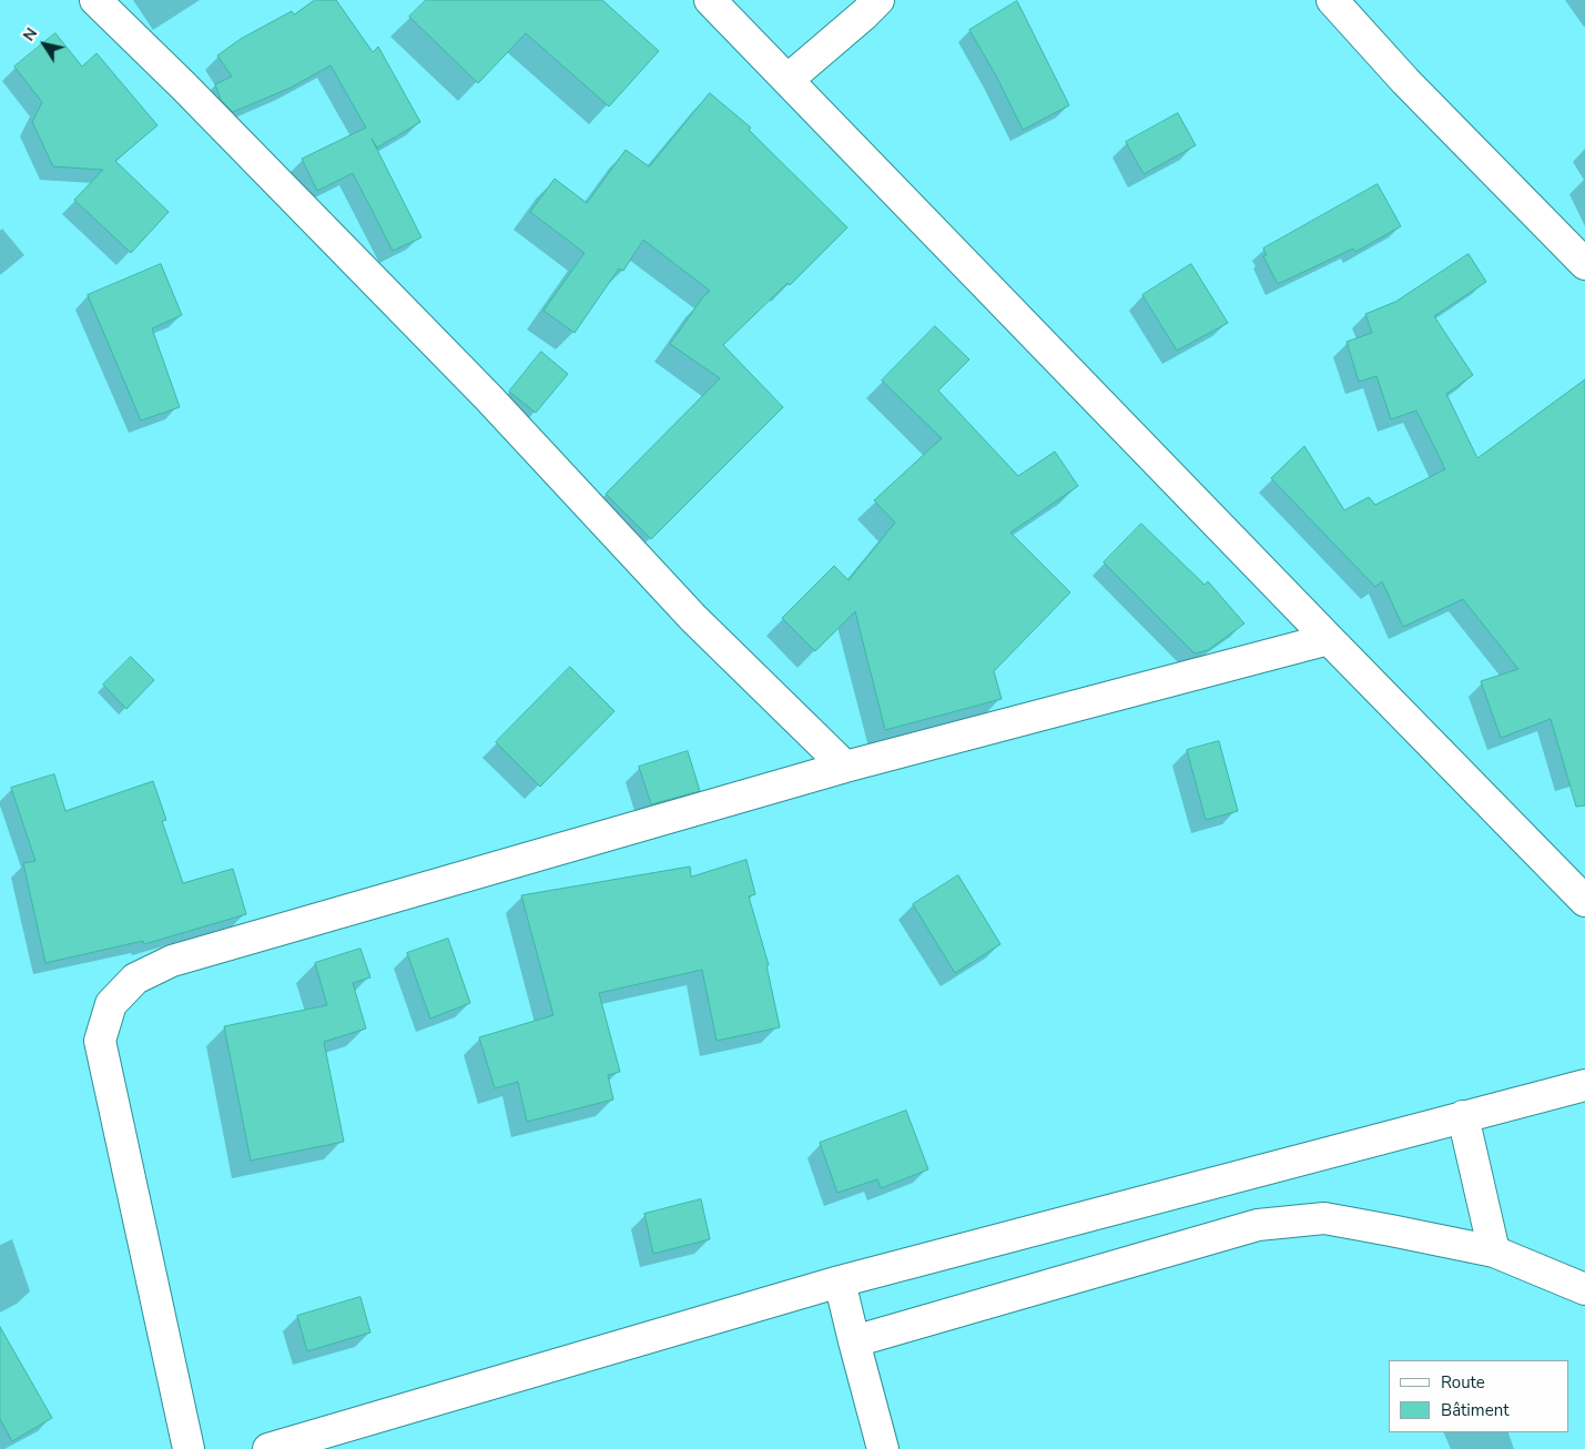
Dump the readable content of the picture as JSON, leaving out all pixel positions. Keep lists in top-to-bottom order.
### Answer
{
  "legend": ["Route", "Bâtiment"],
  "north": "top left"
}
